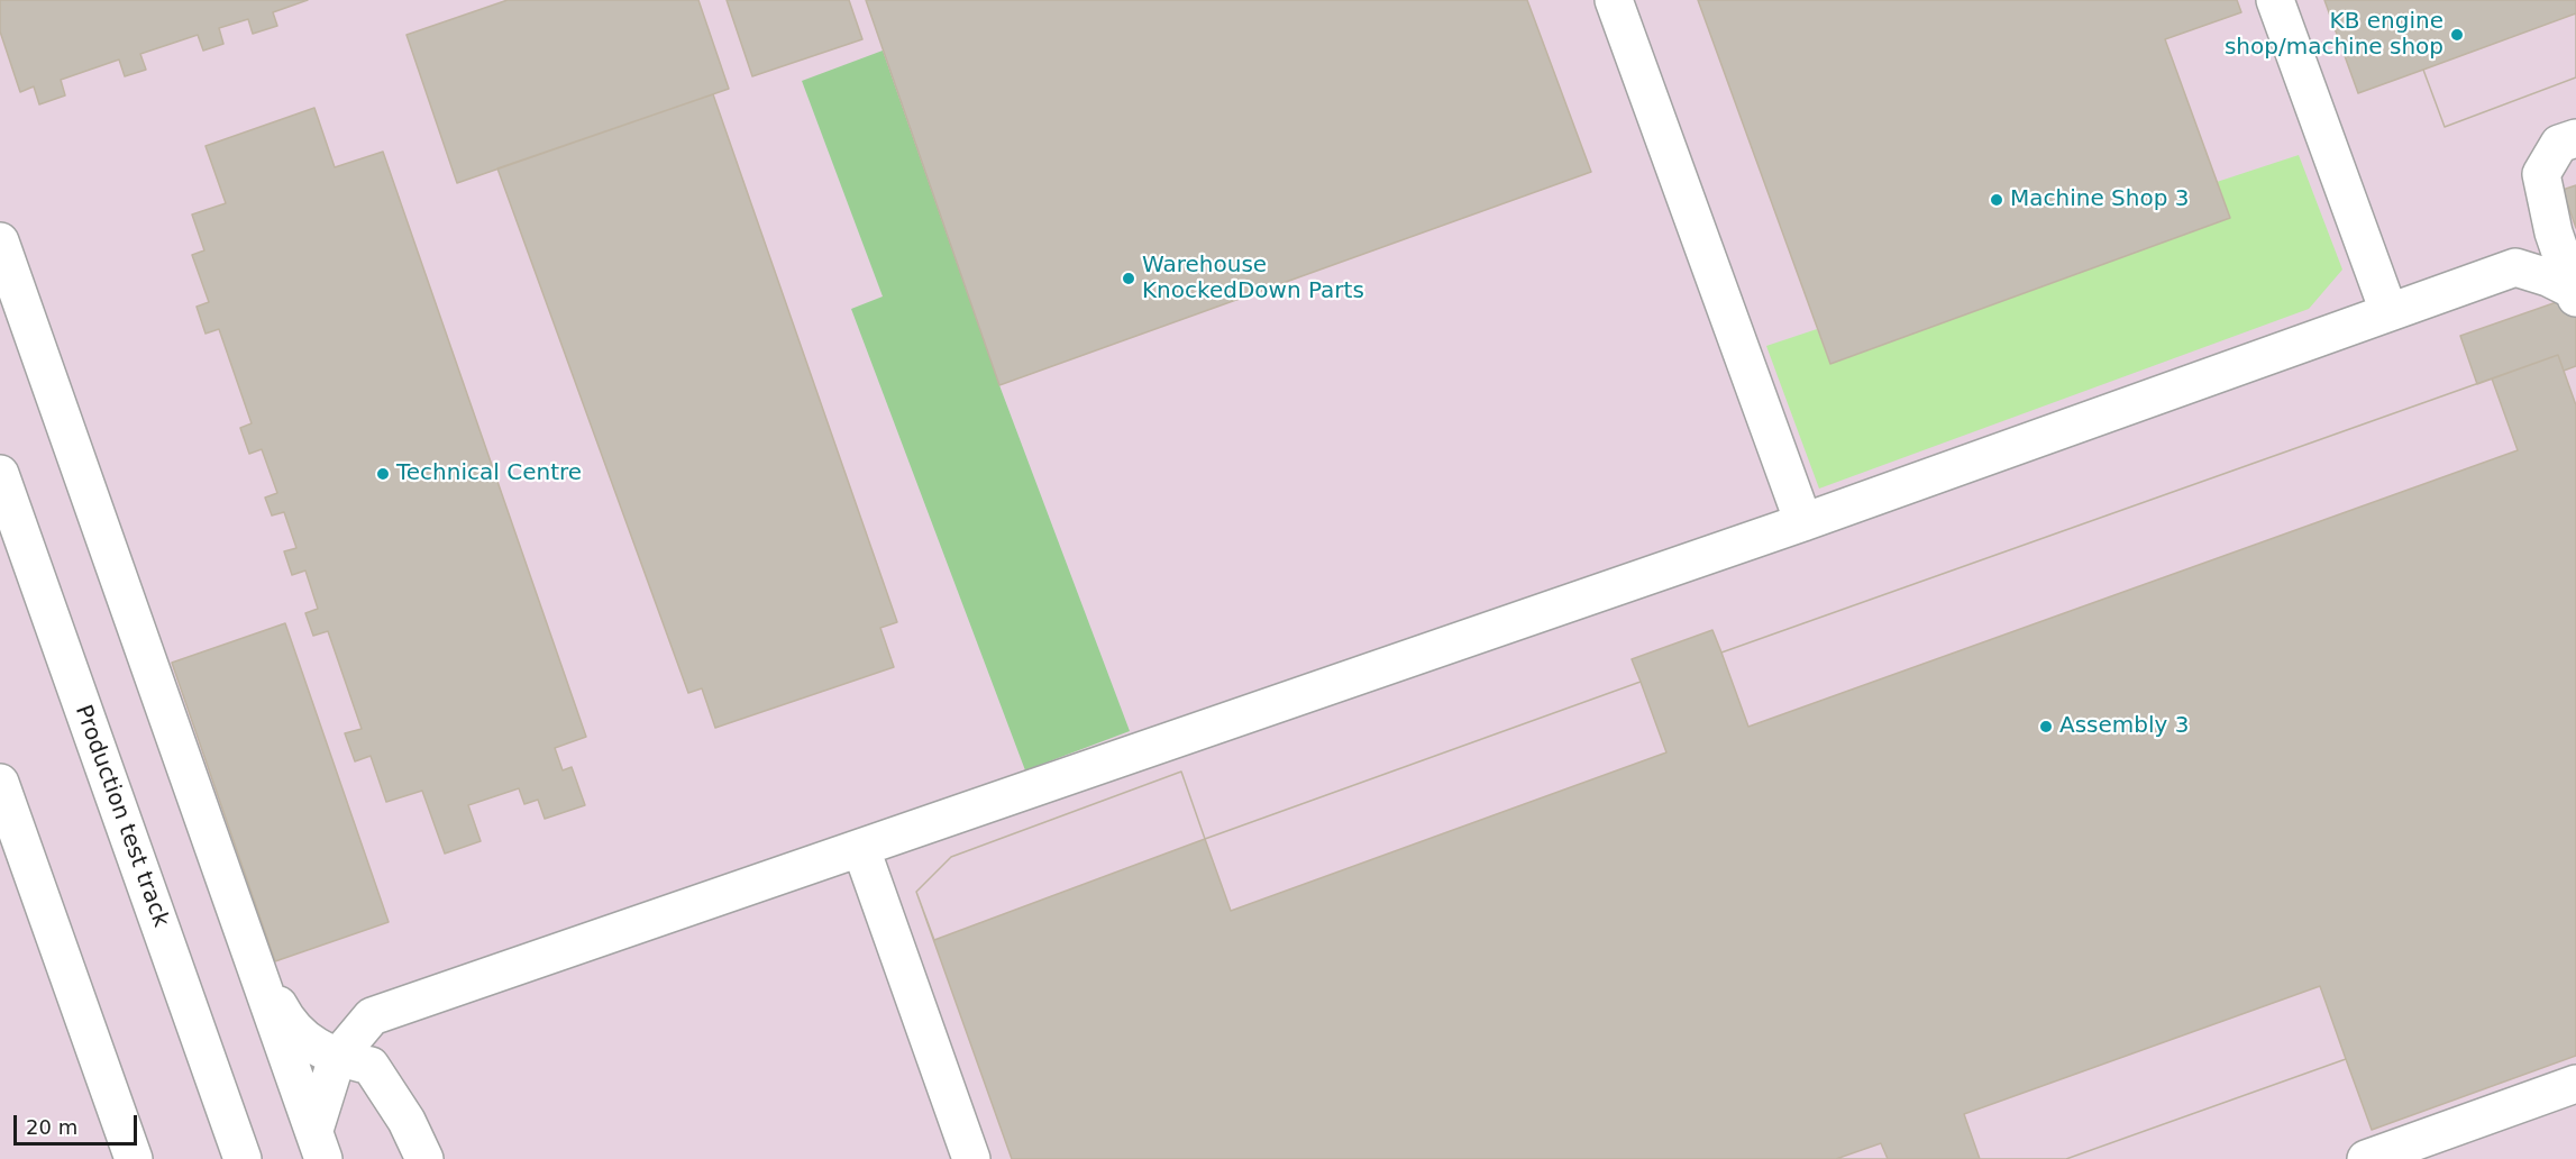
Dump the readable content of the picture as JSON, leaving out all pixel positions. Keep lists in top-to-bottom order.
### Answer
{
  "streets": {
    "lane": ["Production test track"]
  },
  "places": [
    "KB engine shop/machine shop",
    "Machine Shop 3",
    "Warehouse KnockedDown Parts",
    "Technical Centre",
    "Assembly 3"
  ],
  "scale_bar": "20 m"
}
